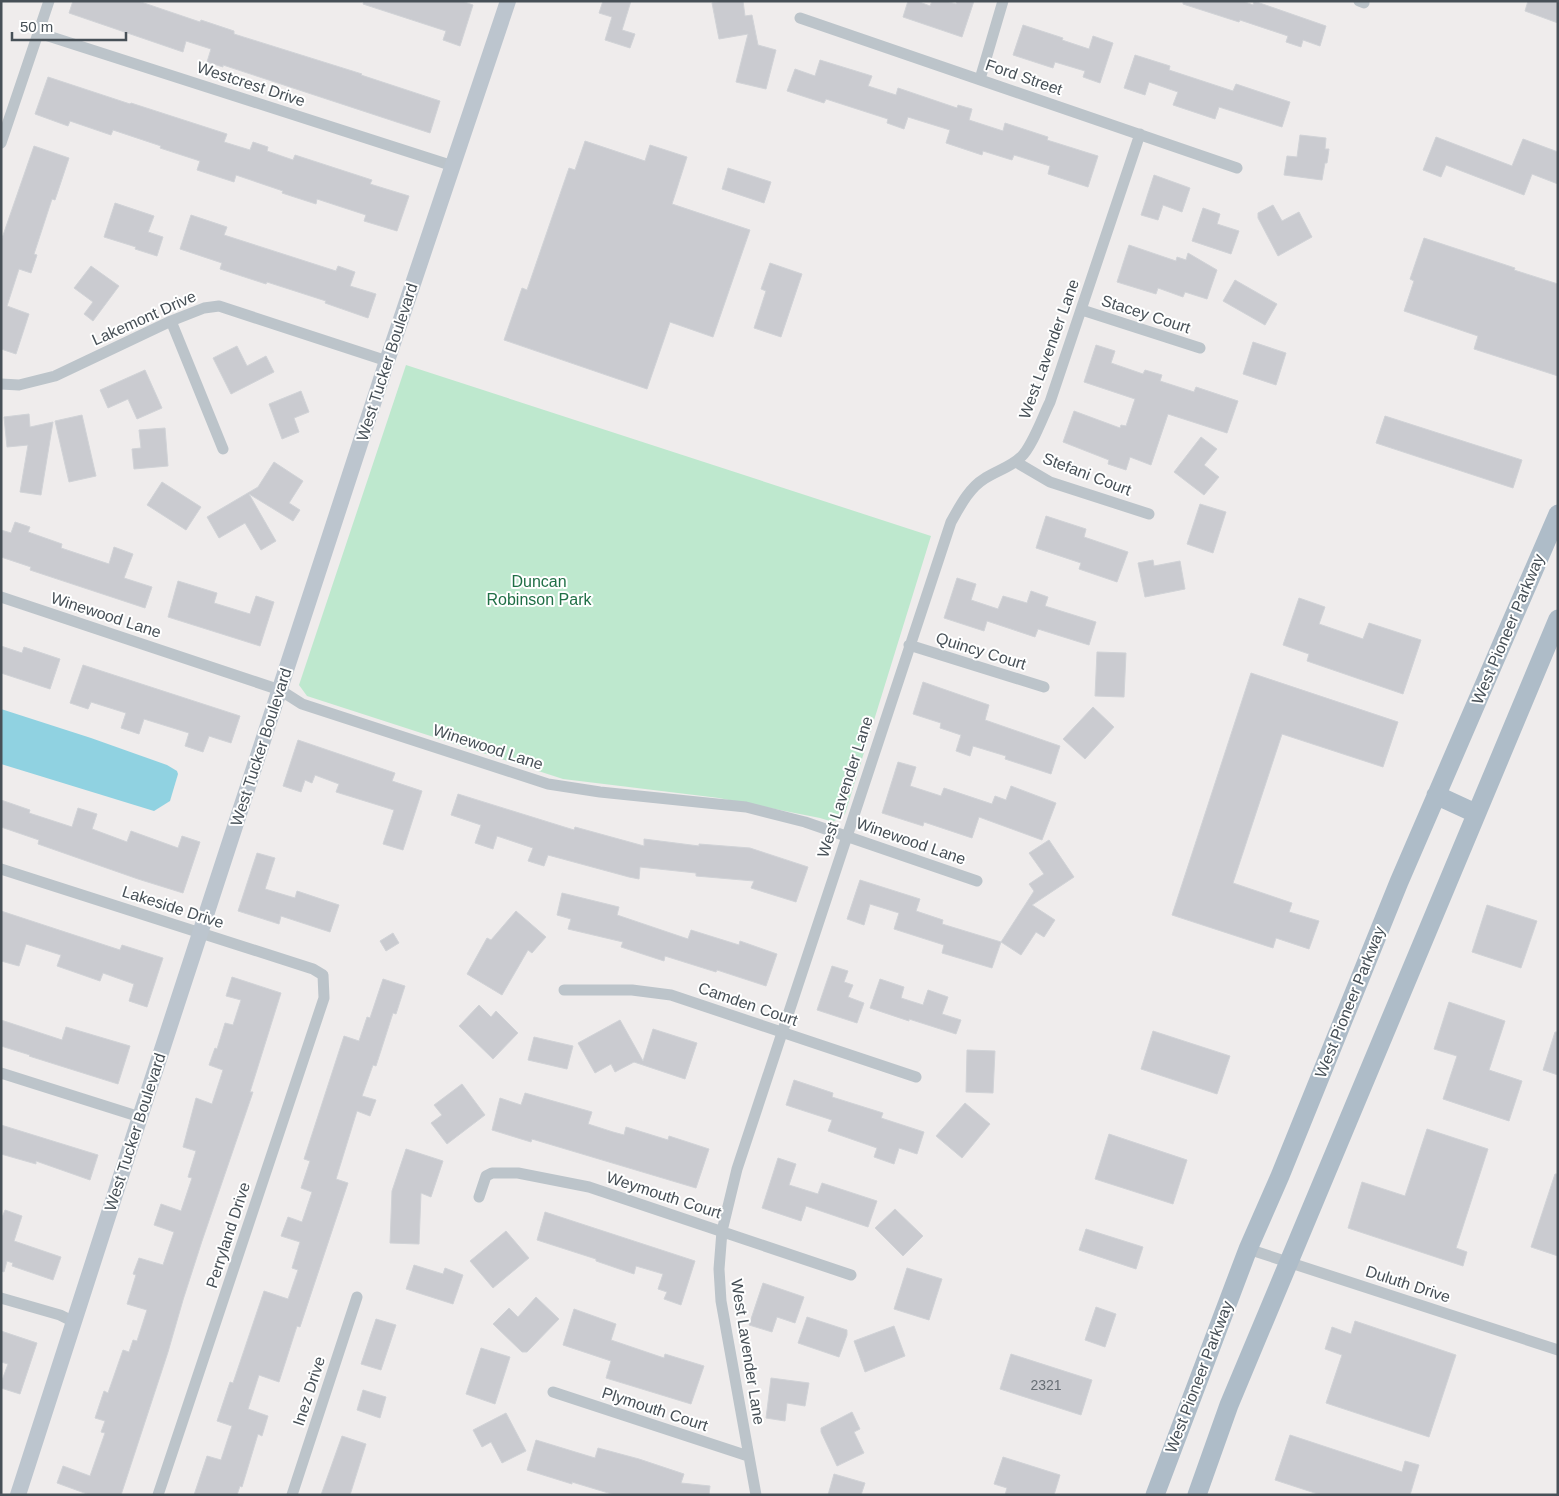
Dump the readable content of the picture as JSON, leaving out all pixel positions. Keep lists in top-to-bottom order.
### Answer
{
  "streets": {
    "main road": ["West Pioneer Parkway"],
    "street": [
      "Ford Street",
      "Westcrest Drive",
      "Stacey Court",
      "Lakemont Drive",
      "West Lavender Lane",
      "West Tucker Boulevard",
      "Stefani Court",
      "Winewood Lane",
      "Quincy Court",
      "Lakeside Drive",
      "Camden Court",
      "Weymouth Court",
      "Perryland Drive",
      "Duluth Drive",
      "Inez Drive",
      "Plymouth Court"
    ]
  },
  "crossings": [
    ["Ford Street", "West Lavender Lane"],
    ["Westcrest Drive", "West Tucker Boulevard"],
    ["Stacey Court", "West Lavender Lane"],
    ["Lakemont Drive", "West Tucker Boulevard"],
    ["West Lavender Lane", "Stefani Court"],
    ["West Lavender Lane", "Winewood Lane"],
    ["West Lavender Lane", "Quincy Court"],
    ["West Lavender Lane", "Camden Court"],
    ["West Lavender Lane", "Weymouth Court"],
    ["West Lavender Lane", "Plymouth Court"],
    ["West Tucker Boulevard", "Winewood Lane"],
    ["West Tucker Boulevard", "Lakeside Drive"],
    ["West Pioneer Parkway", "Duluth Drive"],
    ["Lakeside Drive", "Perryland Drive"]
  ],
  "parks": ["Duncan Robinson Park"],
  "house_numbers": ["2321"],
  "scale_bar": "50 m"
}
